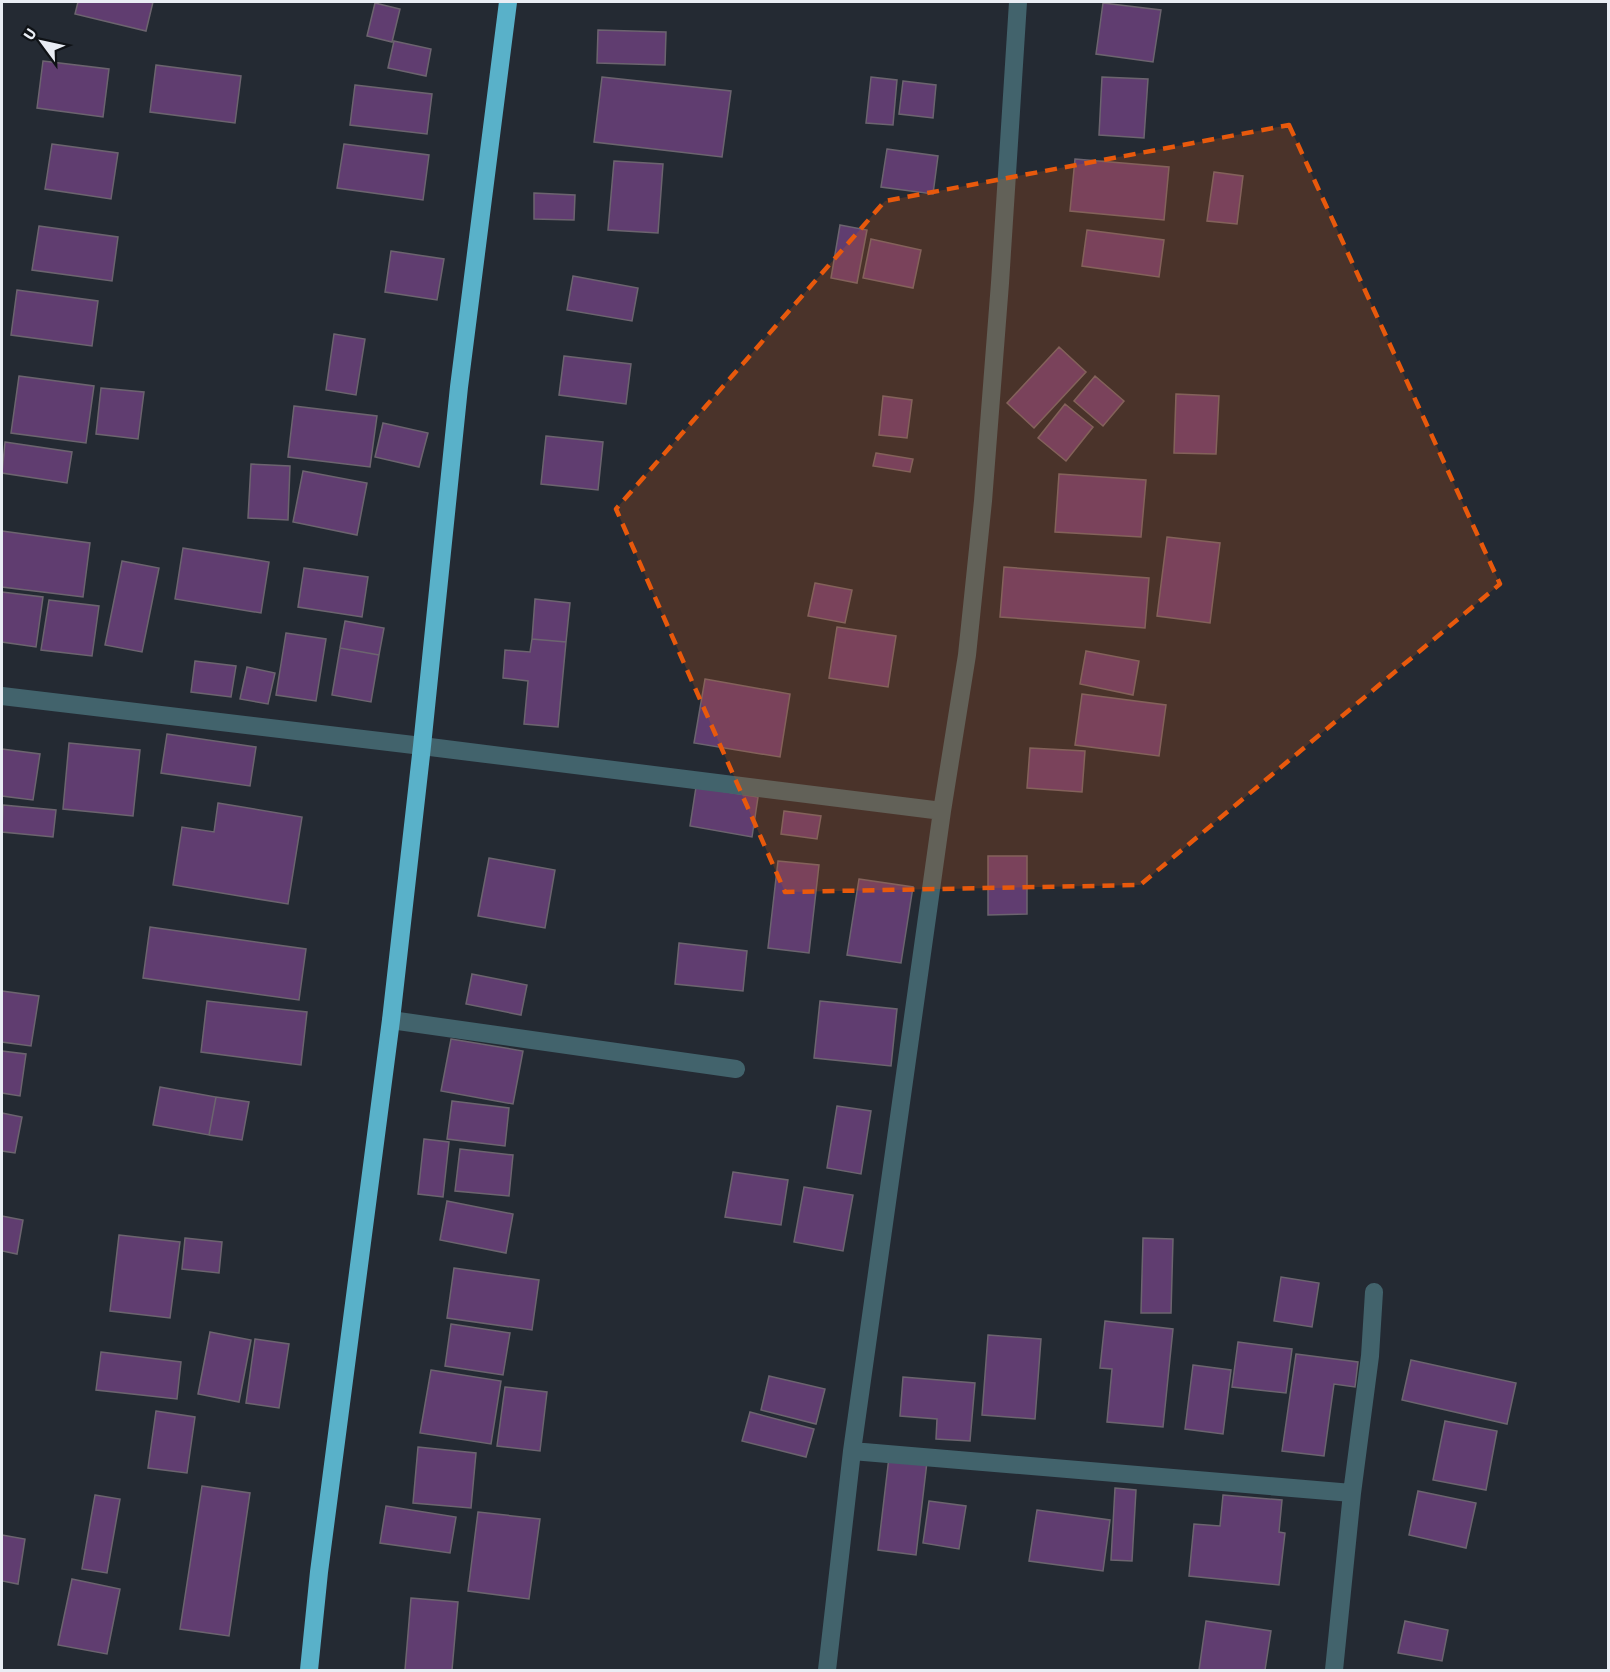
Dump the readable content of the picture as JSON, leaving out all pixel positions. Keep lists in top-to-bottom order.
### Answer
{
  "north": "top left"
}
